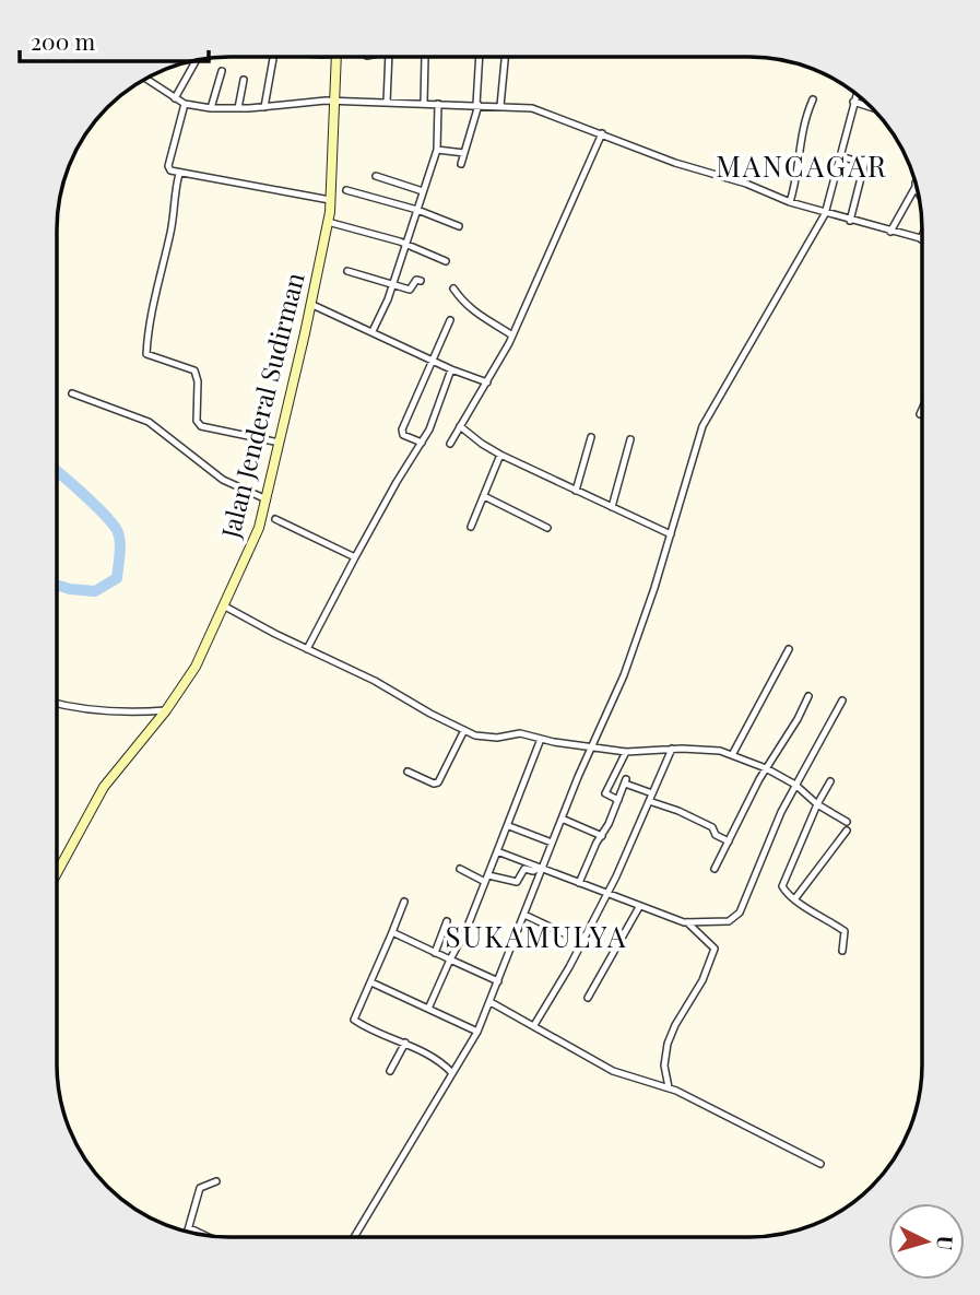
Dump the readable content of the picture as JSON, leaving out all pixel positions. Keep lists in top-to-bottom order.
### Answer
{
  "streets": {
    "main road": ["Jalan Jenderal Sudirman"]
  },
  "districts": ["MANCAGAR", "SUKAMULYA"],
  "scale_bar": "200 m",
  "north": "right"
}
